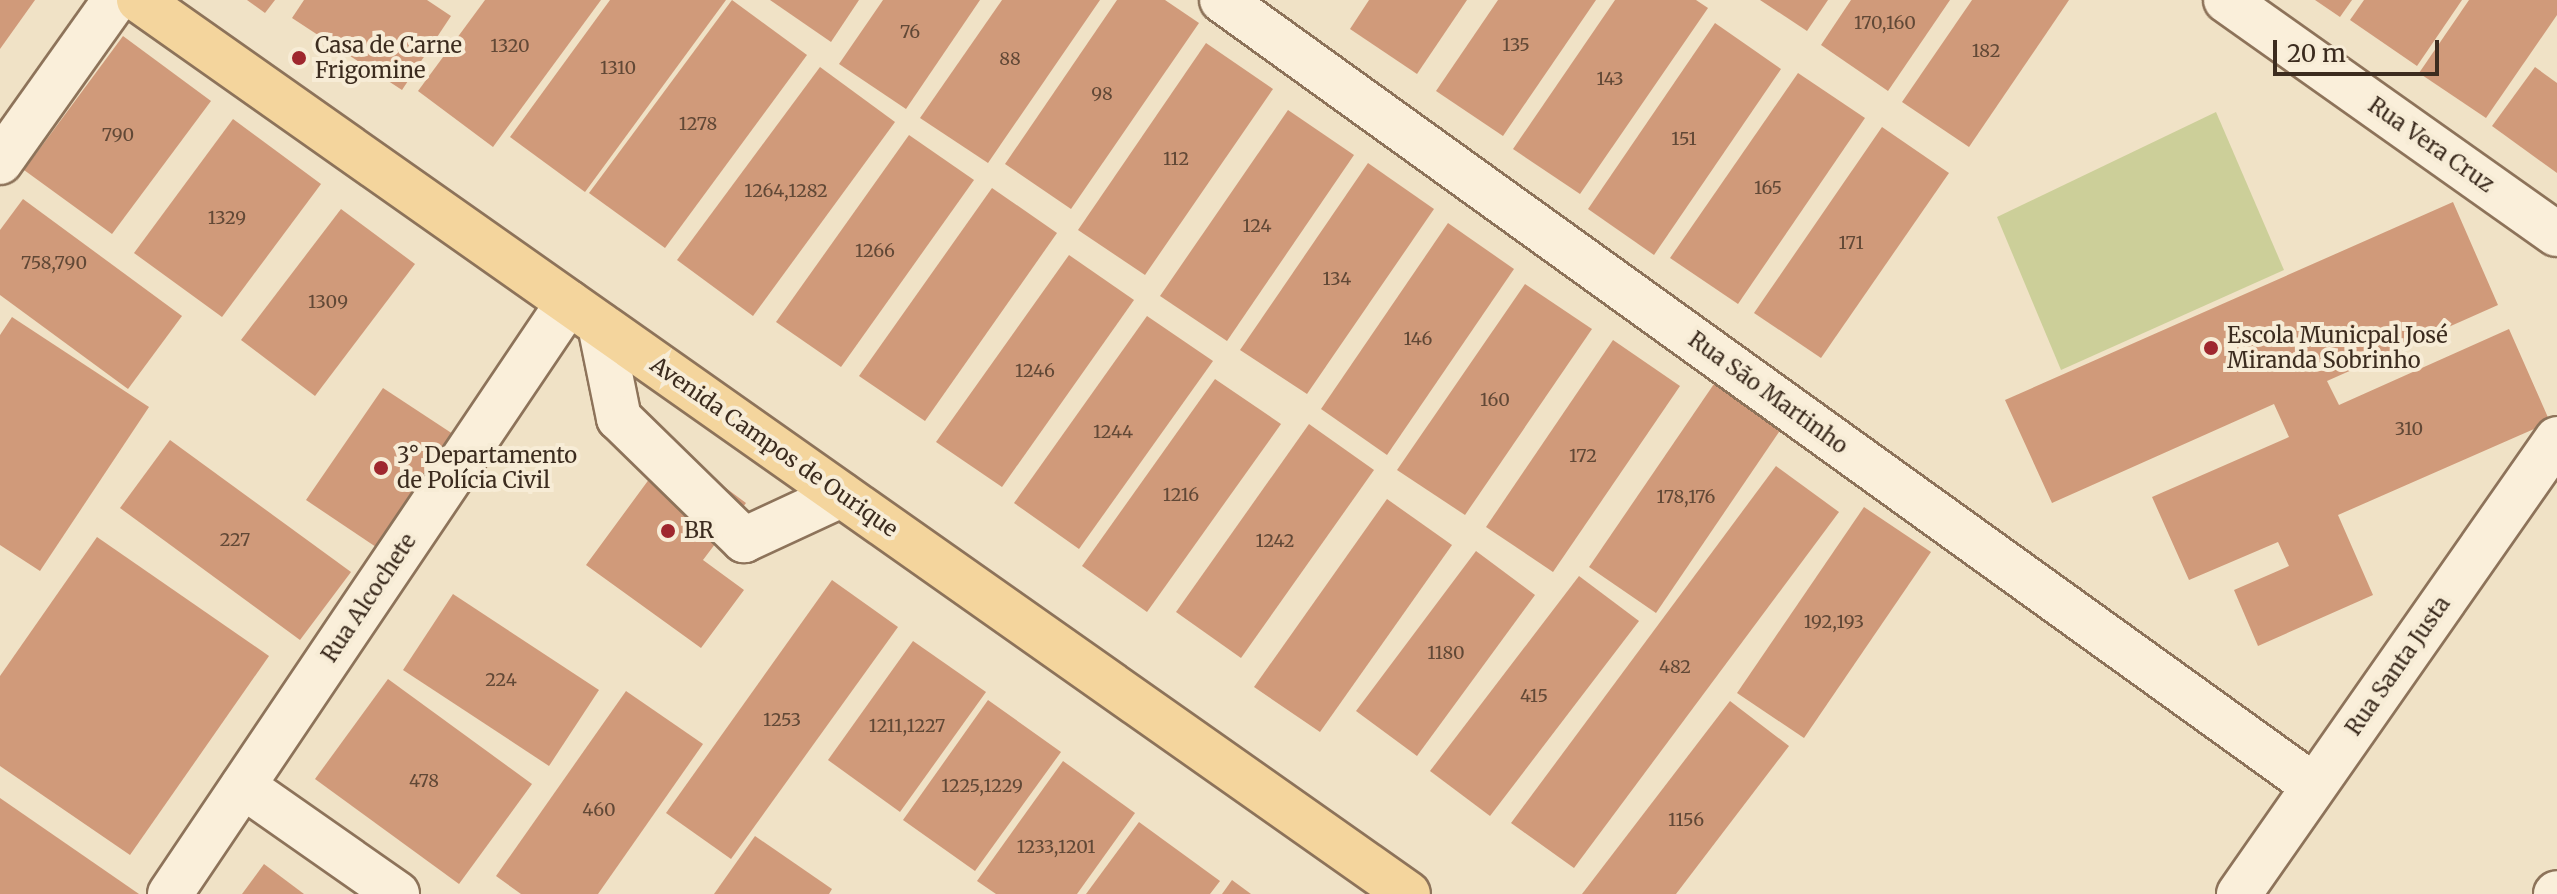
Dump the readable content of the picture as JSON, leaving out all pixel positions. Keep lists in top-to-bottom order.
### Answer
{
  "streets": {
    "main road": ["Avenida Campos de Ourique"],
    "street": [
      "Rua Vera Cruz",
      "Rua São Martinho",
      "Rua Alcochete",
      "Rua Santa Justa"
    ]
  },
  "crossings": [
    ["Rua São Martinho", "Rua Santa Justa"],
    ["Avenida Campos de Ourique", "Rua Alcochete"]
  ],
  "places": [
    "Casa de Carne Frigomine",
    "Escola Municpal José Miranda Sobrinho",
    "3° Departamento de Polícia Civil",
    "BR"
  ],
  "house_numbers": [
    "170,160",
    "76",
    "135",
    "1320",
    "182",
    "88",
    "1310",
    "143",
    "98",
    "1278",
    "790",
    "151",
    "112",
    "165",
    "1264,1282",
    "1329",
    "124",
    "171",
    "1266",
    "758,790",
    "134",
    "1309",
    "146",
    "1246",
    "160",
    "310",
    "1244",
    "172",
    "1216",
    "178,176",
    "227",
    "1242",
    "192,193",
    "1180",
    "482",
    "224",
    "415",
    "1253",
    "1211,1227",
    "478",
    "1225,1229",
    "460",
    "1156",
    "1233,1201"
  ],
  "scale_bar": "20 m"
}
